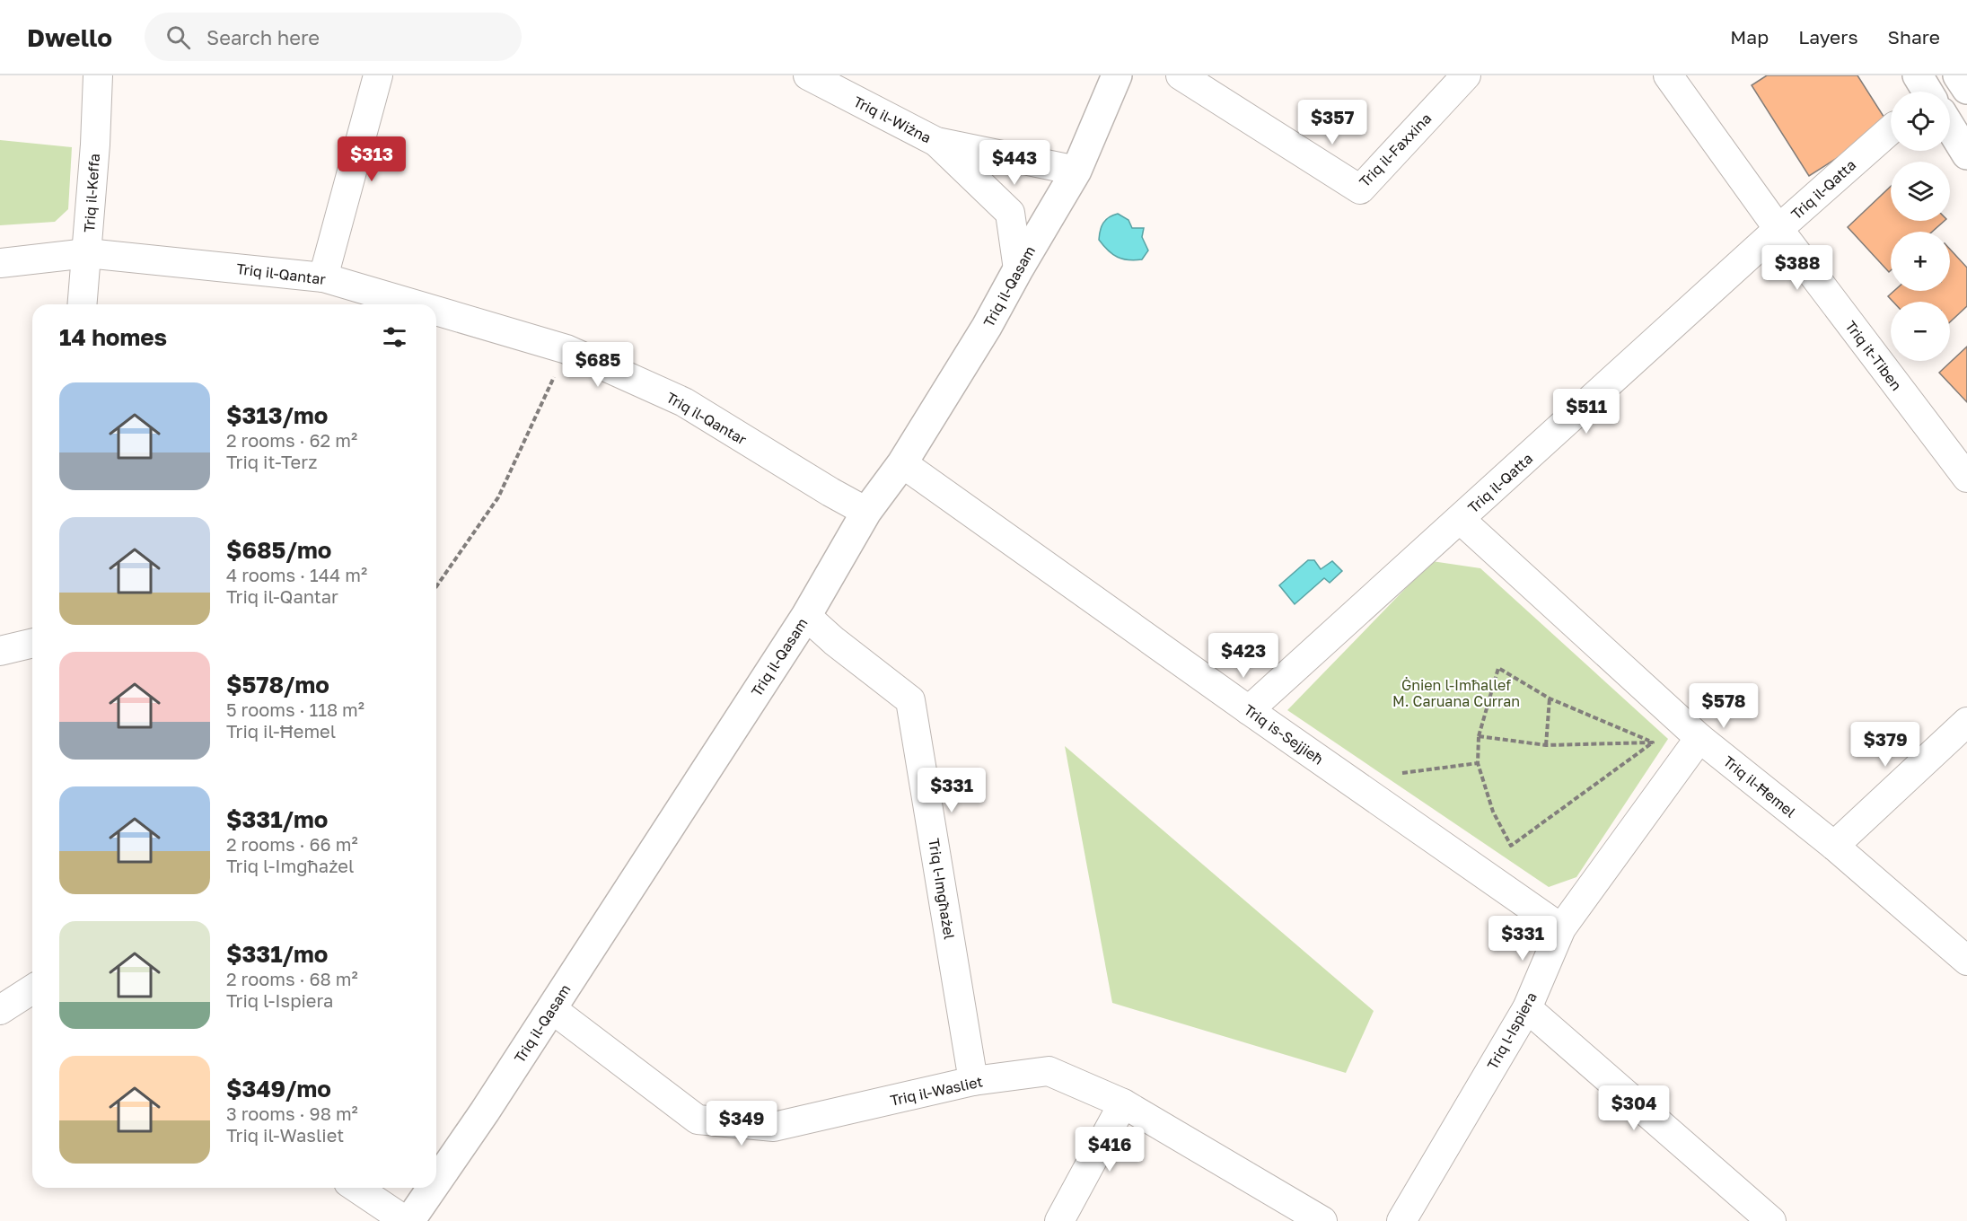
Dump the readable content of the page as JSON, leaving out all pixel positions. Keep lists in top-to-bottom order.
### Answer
{
  "streets": {
    "main road": ["Triq il-Qasam"],
    "street": [
      "Triq il-Wiżna",
      "Triq il-Faxxina",
      "Triq il-Qatta",
      "Triq il-Keffa",
      "Triq il-Qantar",
      "Triq it-Tiben",
      "Triq is-Sejjieħ",
      "Triq il-Ħemel",
      "Triq l-Imgħażel",
      "Triq l-Ispiera",
      "Triq il-Wasliet"
    ]
  },
  "crossings": [
    ["Triq il-Wiżna", "Triq il-Qasam"],
    ["Triq il-Qatta", "Triq it-Tiben"],
    ["Triq il-Qatta", "Triq is-Sejjieħ"],
    ["Triq il-Qatta", "Triq il-Ħemel"],
    ["Triq il-Keffa", "Triq il-Qantar"],
    ["Triq il-Qantar", "Triq il-Qasam"],
    ["Triq il-Qasam", "Triq is-Sejjieħ"],
    ["Triq il-Qasam", "Triq l-Imgħażel"],
    ["Triq il-Qasam", "Triq il-Wasliet"],
    ["Triq is-Sejjieħ", "Triq l-Ispiera"],
    ["Triq il-Ħemel", "Triq l-Ispiera"],
    ["Triq l-Imgħażel", "Triq il-Wasliet"]
  ],
  "parks": ["Ġnien l-Imħallef M. Caruana Curran"],
  "page": {
    "header": "Dwello",
    "search": "Search here",
    "nav": ["Map", "Layers", "Share"],
    "map_buttons": ["+", "−"],
    "price": [
      "$357",
      "$313",
      "$443",
      "$388",
      "$685",
      "$511",
      "$423",
      "$578",
      "$379",
      "$331",
      "$331",
      "$304",
      "$349",
      "$416"
    ],
    "heading": "14 homes",
    "list": [
      {
        "name": "$313/mo",
        "note": "2 rooms · 62 m² · Triq it-Terz"
      },
      {
        "name": "$685/mo",
        "note": "4 rooms · 144 m² · Triq il-Qantar"
      },
      {
        "name": "$578/mo",
        "note": "5 rooms · 118 m² · Triq il-Ħemel"
      },
      {
        "name": "$331/mo",
        "note": "2 rooms · 66 m² · Triq l-Imgħażel"
      },
      {
        "name": "$331/mo",
        "note": "2 rooms · 68 m² · Triq l-Ispiera"
      },
      {
        "name": "$349/mo",
        "note": "3 rooms · 98 m² · Triq il-Wasliet"
      }
    ]
  }
}
